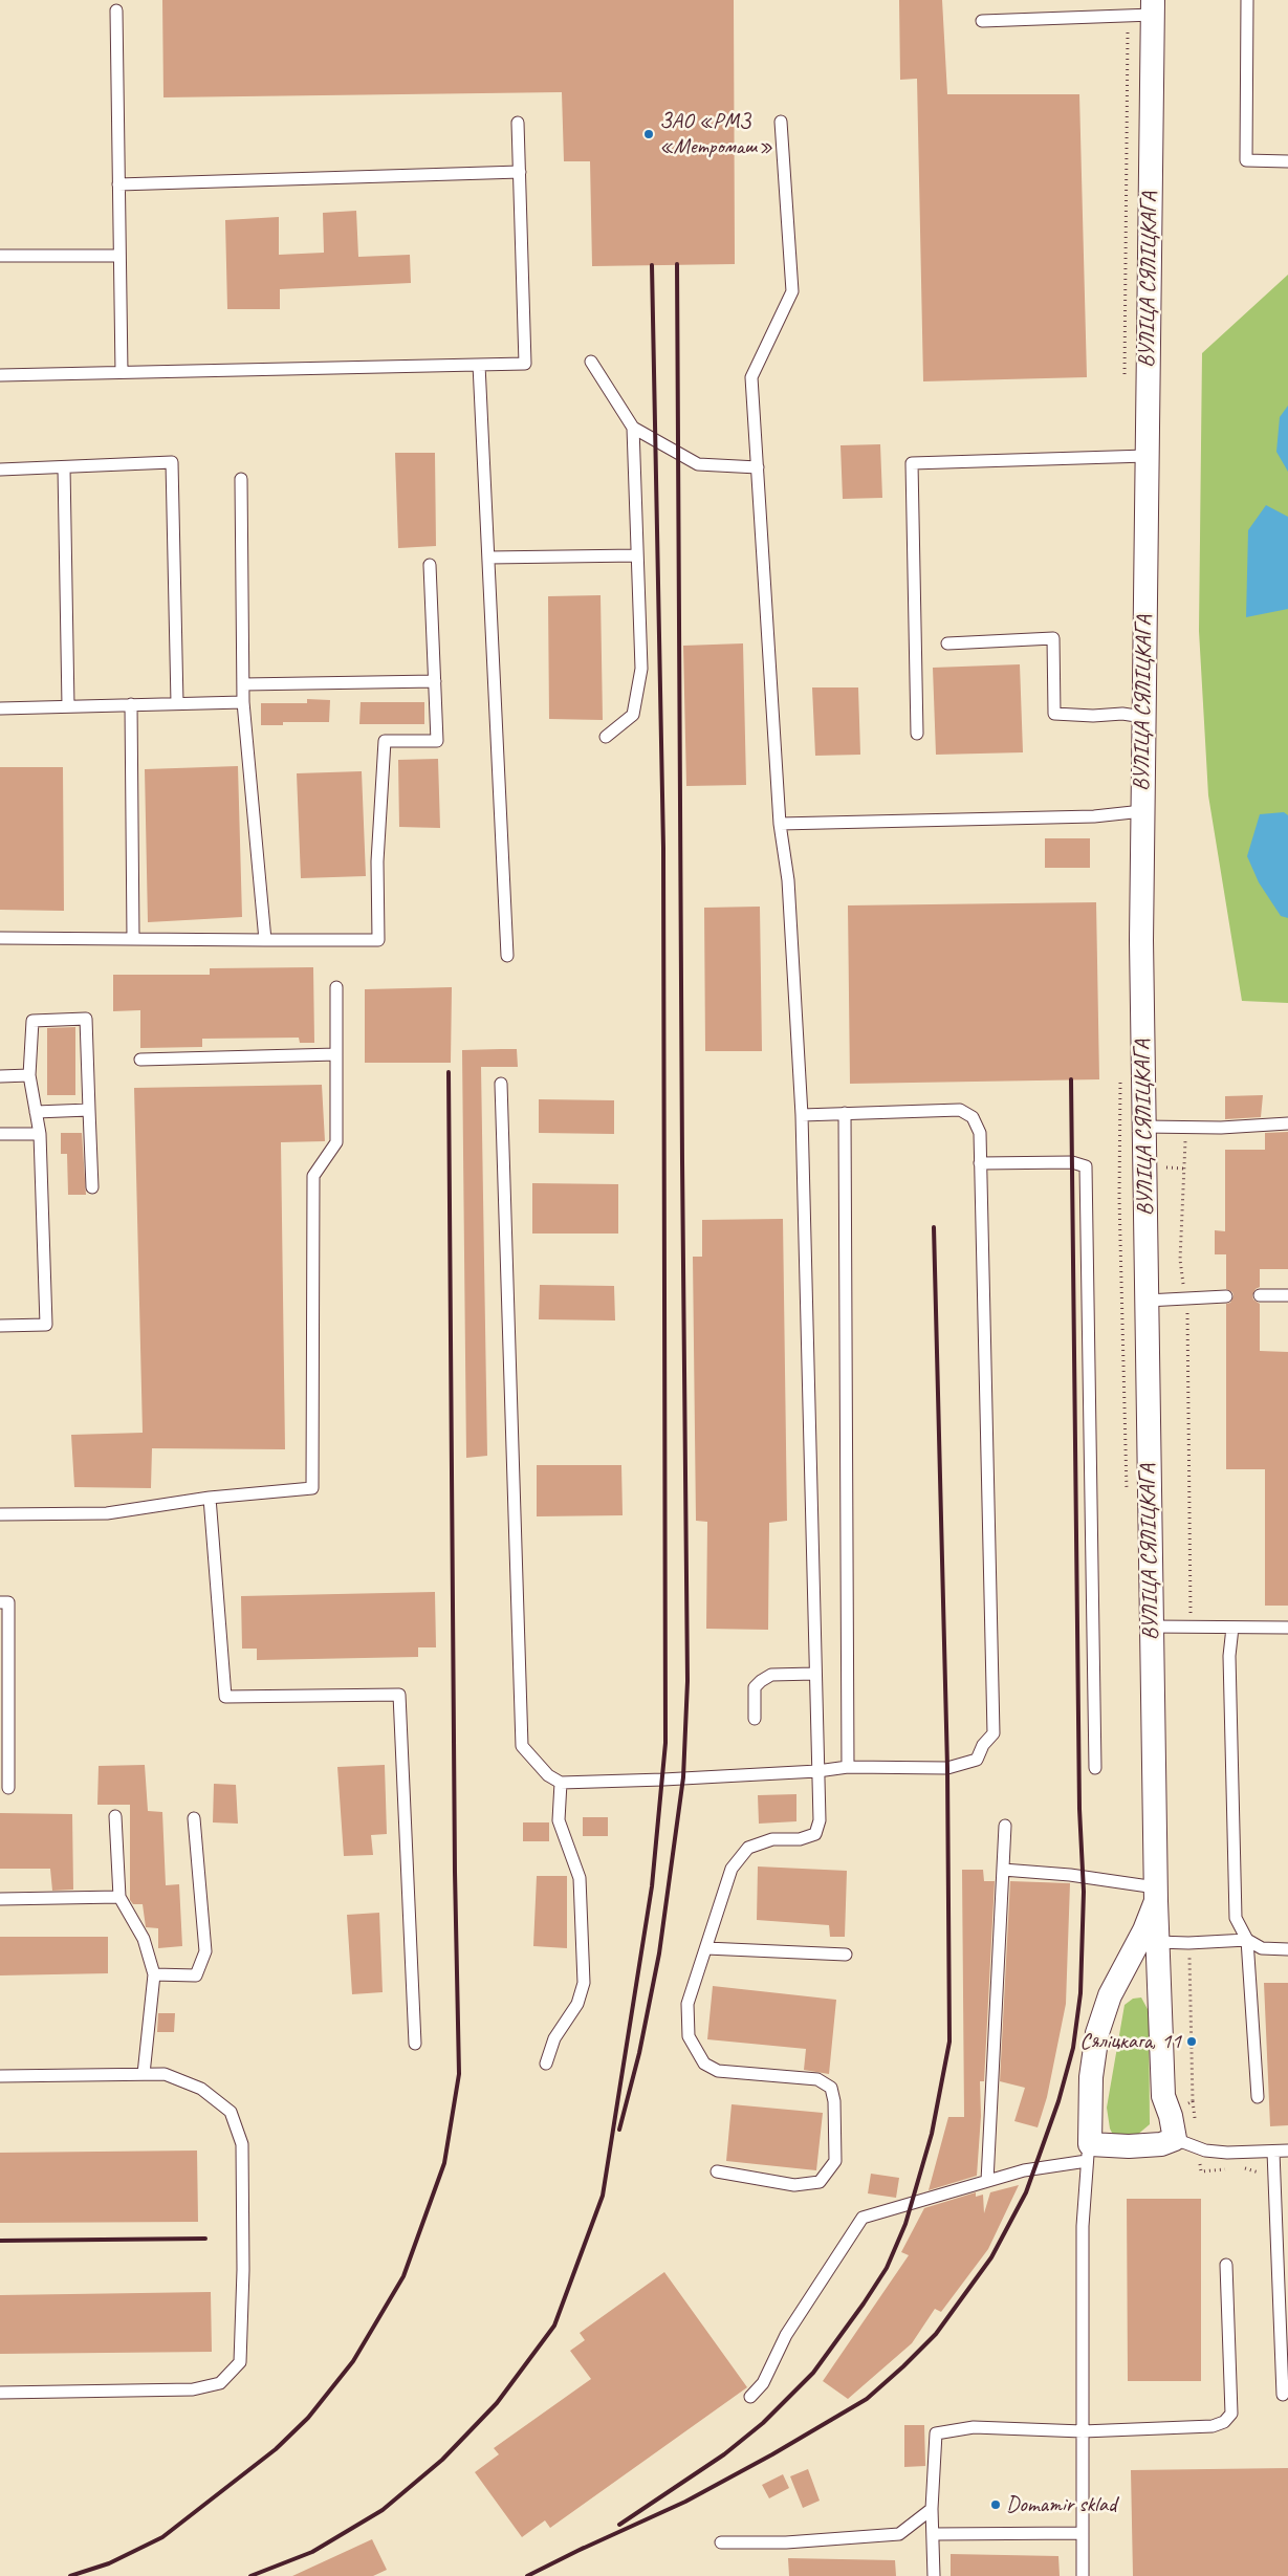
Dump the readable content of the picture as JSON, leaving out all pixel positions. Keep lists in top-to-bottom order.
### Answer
{
  "streets": {
    "street": ["ВУЛІЦА СЯЛІЦКАГА"]
  },
  "places": ["ЗАО «РМЗ «Метромаш»", "Сяліцкага, 11", "Domamir sklad"]
}
